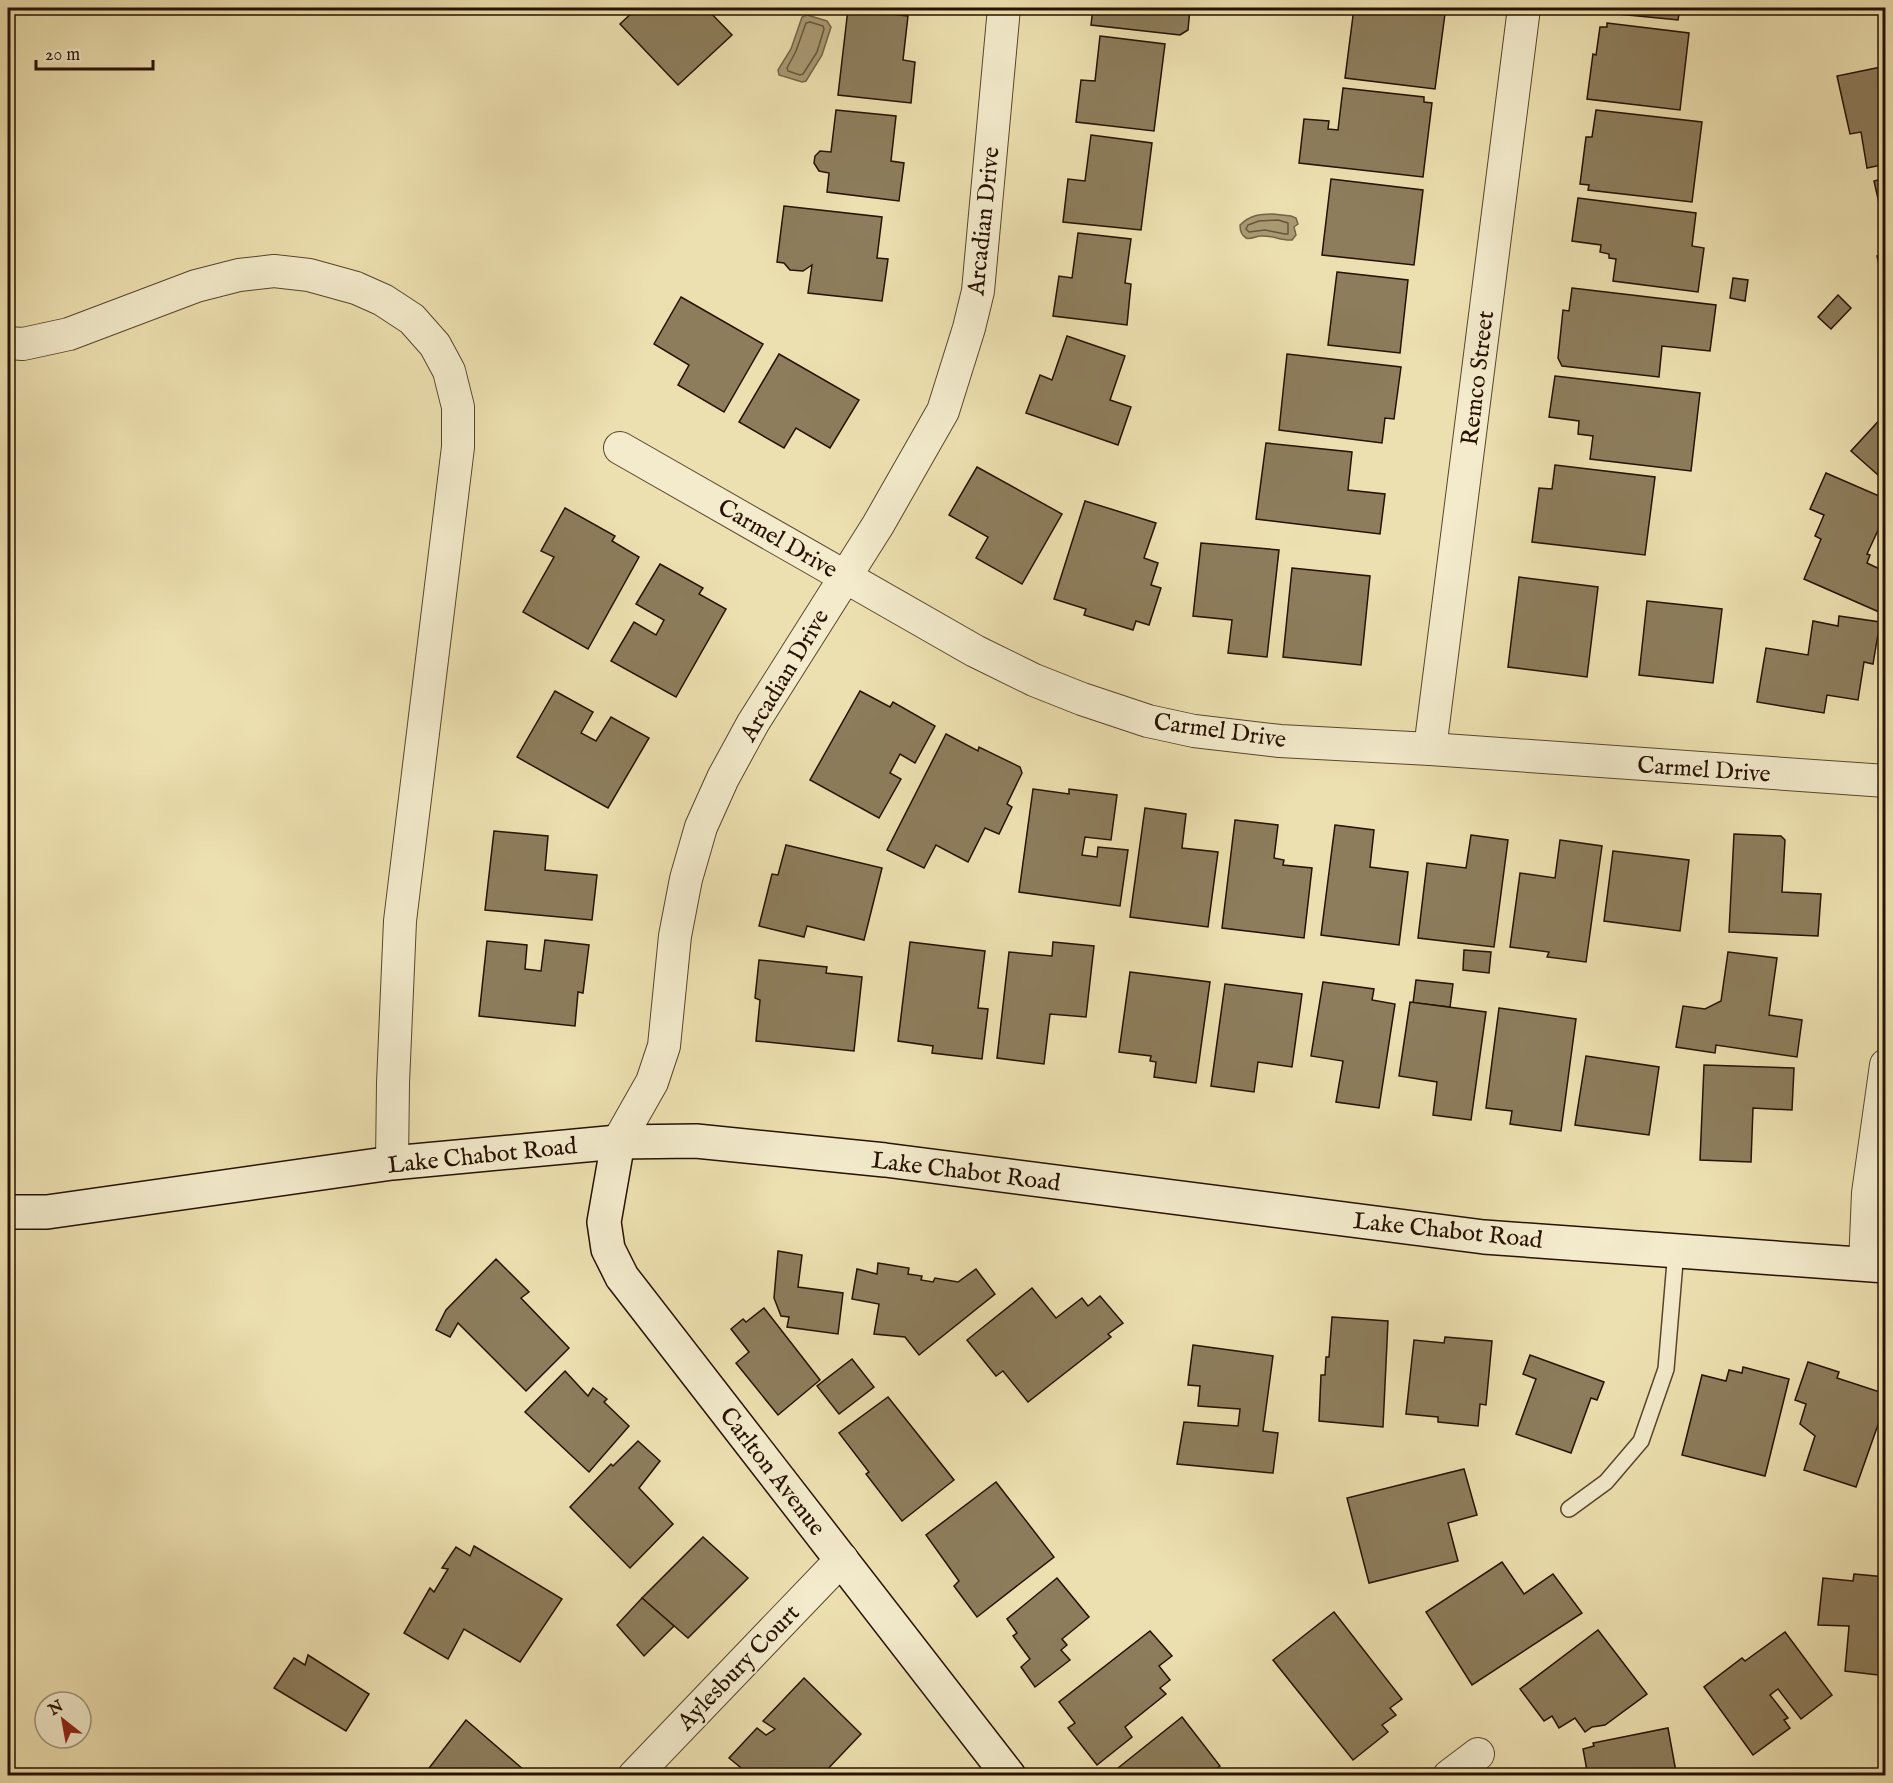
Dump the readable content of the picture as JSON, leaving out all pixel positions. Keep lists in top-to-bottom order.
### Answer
{
  "streets": {
    "main road": ["Lake Chabot Road", "Carlton Avenue"],
    "street": [
      "Arcadian Drive",
      "Remco Street",
      "Carmel Drive",
      "Aylesbury Court"
    ]
  },
  "crossings": [
    ["Arcadian Drive", "Carmel Drive"],
    ["Arcadian Drive", "Lake Chabot Road"],
    ["Arcadian Drive", "Carlton Avenue"],
    ["Remco Street", "Carmel Drive"],
    ["Lake Chabot Road", "Carlton Avenue"],
    ["Carlton Avenue", "Aylesbury Court"]
  ],
  "scale_bar": "20 m",
  "north": "top left"
}
